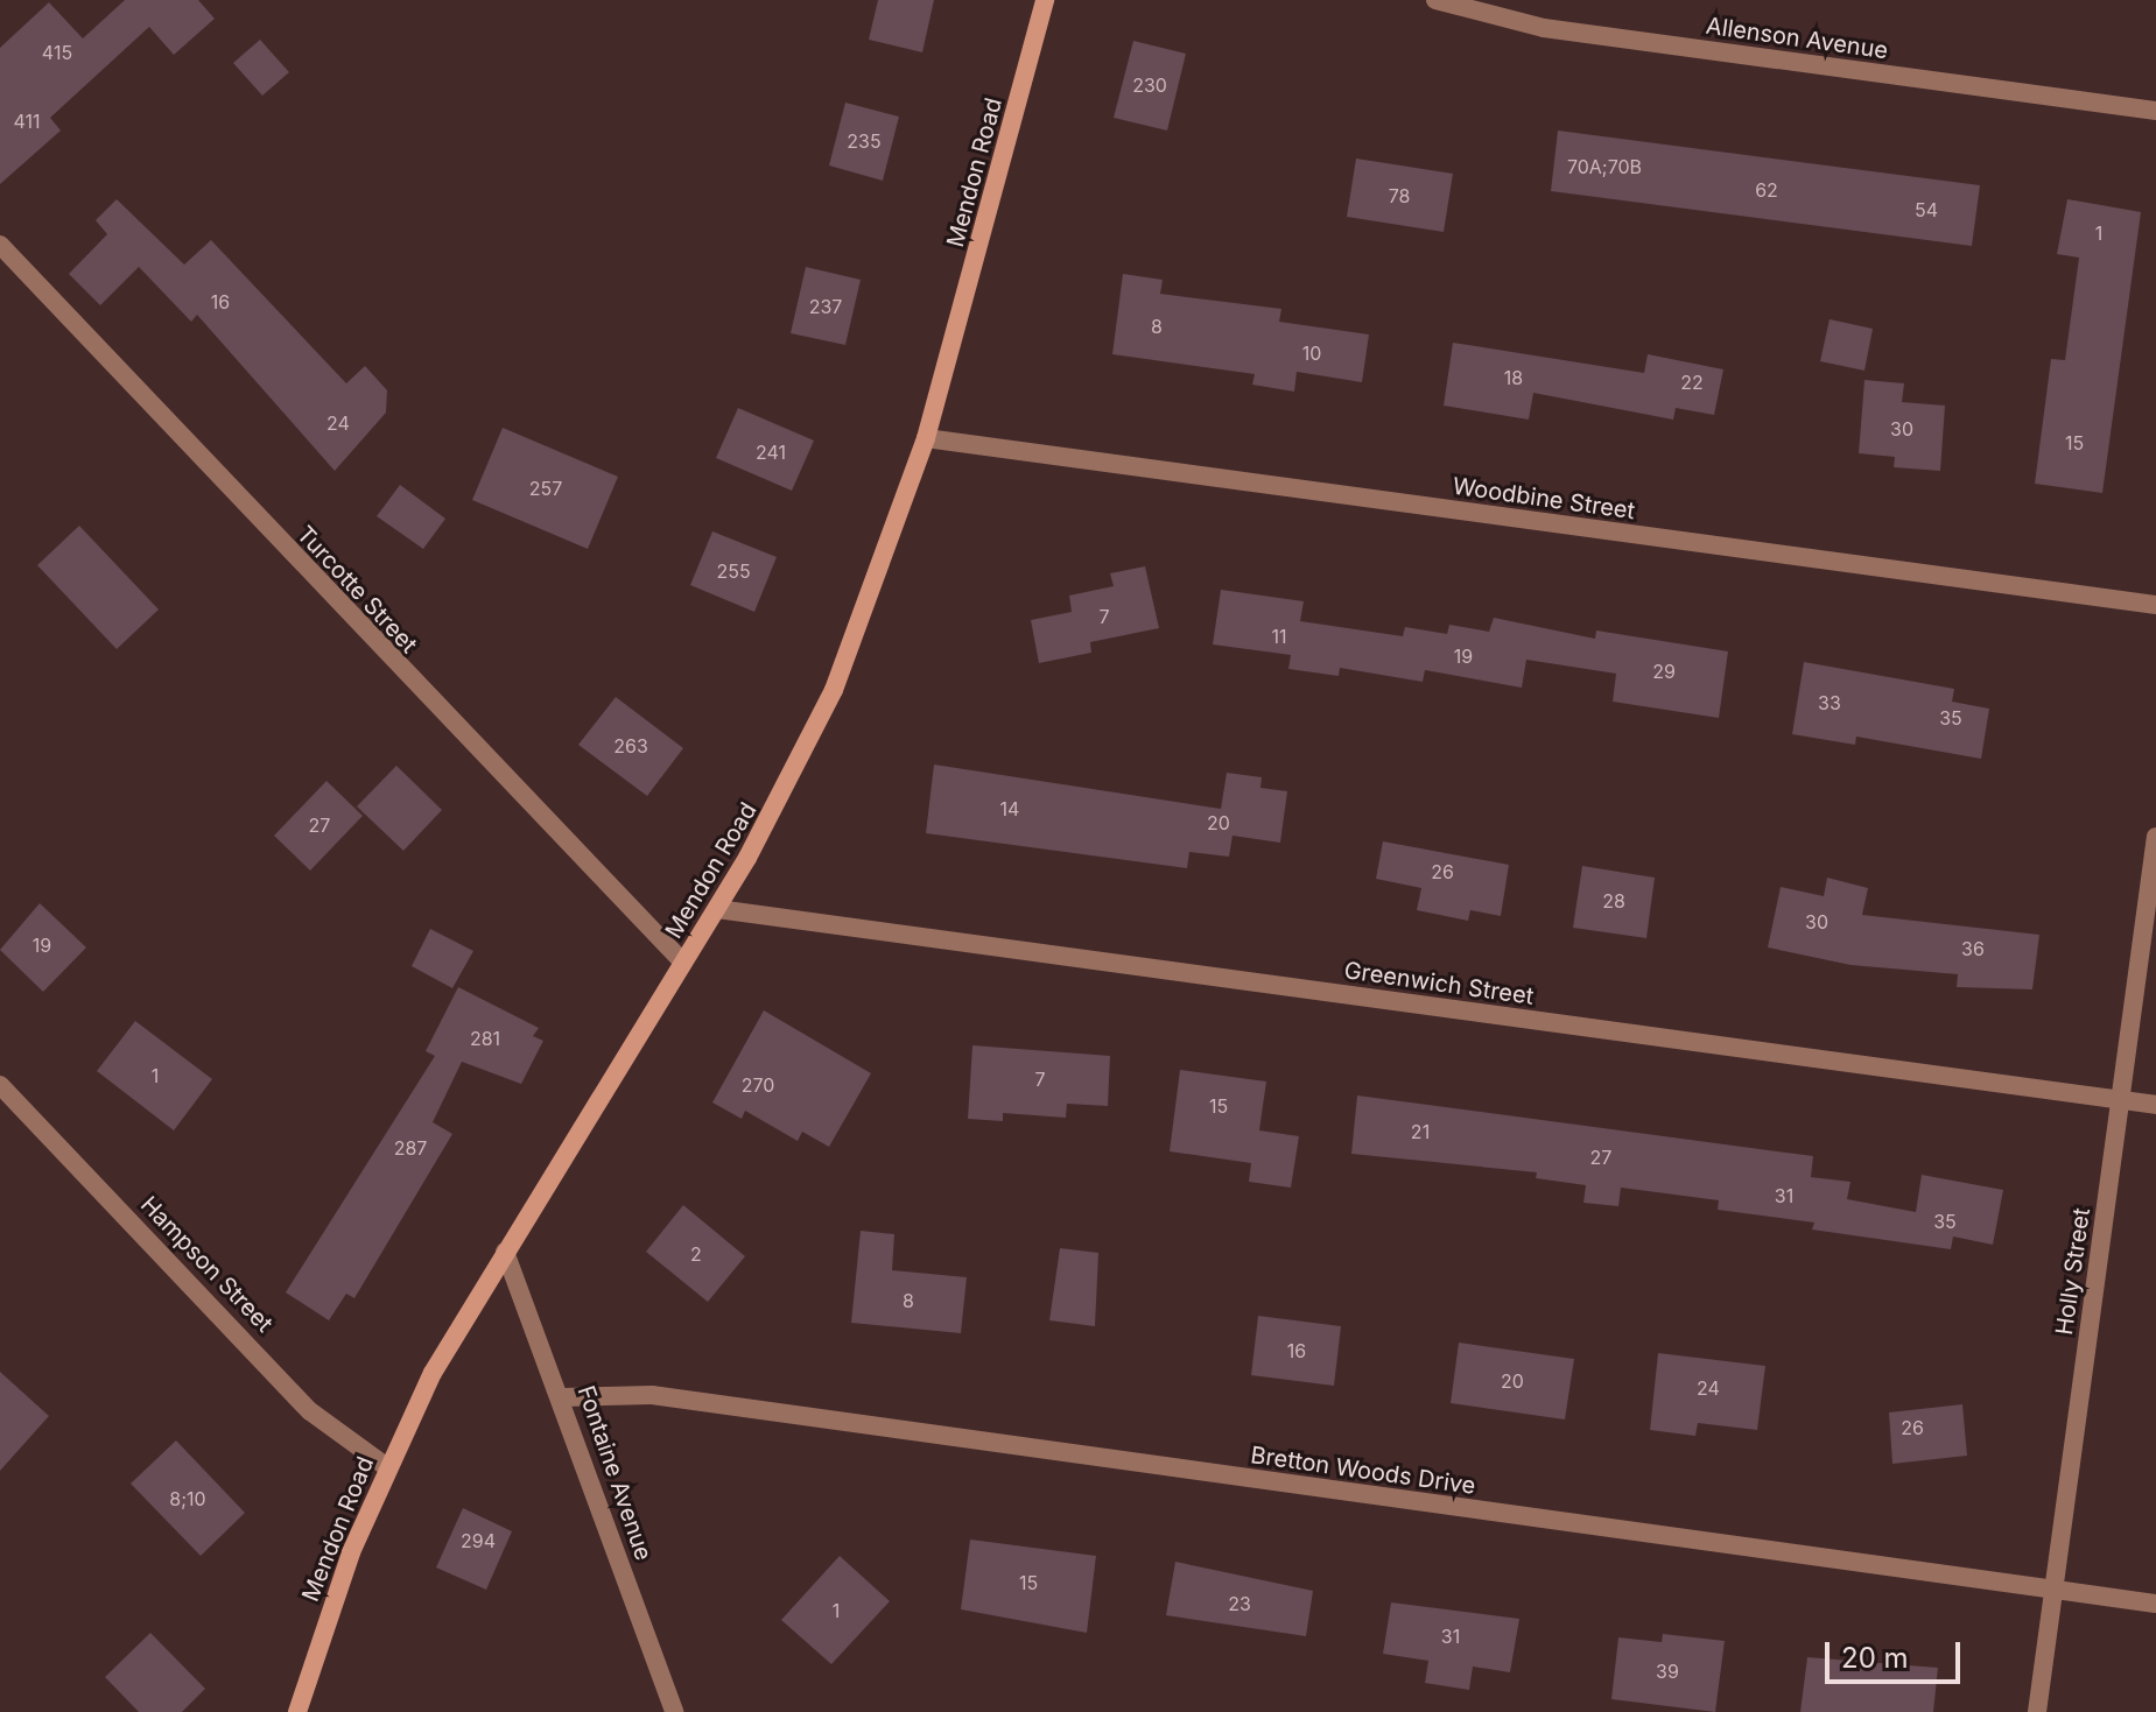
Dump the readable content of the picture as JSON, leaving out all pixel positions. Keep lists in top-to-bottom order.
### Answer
{
  "streets": {
    "street": [
      "Allenson Avenue",
      "Mendon Road",
      "Woodbine Street",
      "Turcotte Street",
      "Greenwich Street",
      "Hampson Street",
      "Holly Street",
      "Bretton Woods Drive",
      "Fontaine Avenue"
    ]
  },
  "crossings": [
    ["Mendon Road", "Woodbine Street"],
    ["Mendon Road", "Turcotte Street"],
    ["Mendon Road", "Greenwich Street"],
    ["Mendon Road", "Hampson Street"],
    ["Mendon Road", "Fontaine Avenue"],
    ["Greenwich Street", "Holly Street"],
    ["Holly Street", "Bretton Woods Drive"],
    ["Bretton Woods Drive", "Fontaine Avenue"]
  ],
  "house_numbers": [
    "415",
    "230",
    "411",
    "235",
    "70A;70B",
    "62",
    "78",
    "54",
    "1",
    "16",
    "237",
    "8",
    "10",
    "18",
    "22",
    "24",
    "30",
    "15",
    "241",
    "257",
    "255",
    "7",
    "11",
    "19",
    "29",
    "33",
    "35",
    "263",
    "14",
    "20",
    "27",
    "26",
    "28",
    "30",
    "19",
    "36",
    "281",
    "1",
    "7",
    "270",
    "15",
    "21",
    "287",
    "27",
    "31",
    "35",
    "2",
    "8",
    "16",
    "20",
    "24",
    "26",
    "8;10",
    "294",
    "15",
    "23",
    "1",
    "31",
    "39"
  ],
  "scale_bar": "20 m"
}
